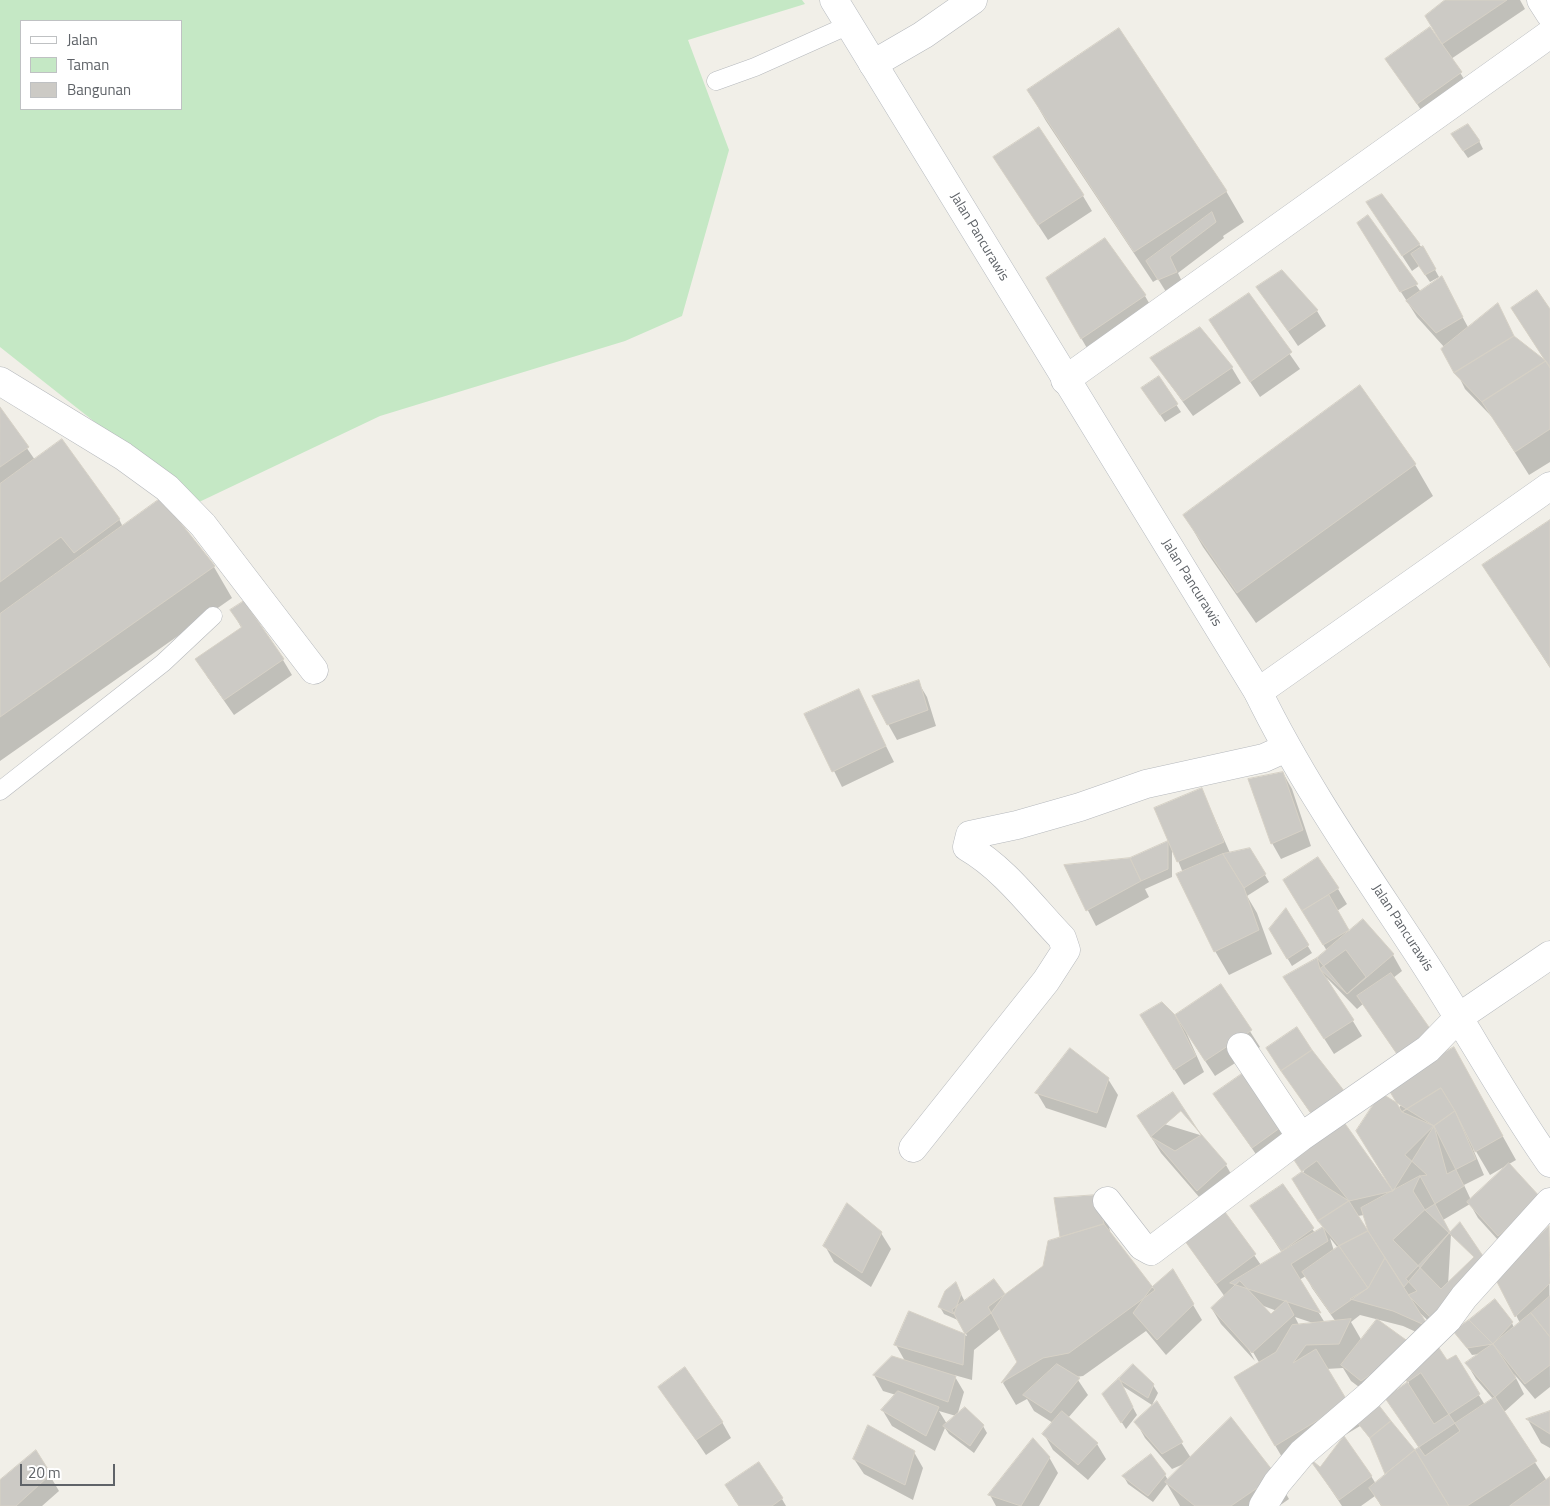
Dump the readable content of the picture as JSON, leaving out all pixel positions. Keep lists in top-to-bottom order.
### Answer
{
  "streets": {
    "street": ["Jalan Pancurawis"]
  },
  "legend": ["Jalan", "Taman", "Bangunan"],
  "scale_bar": "20 m"
}
